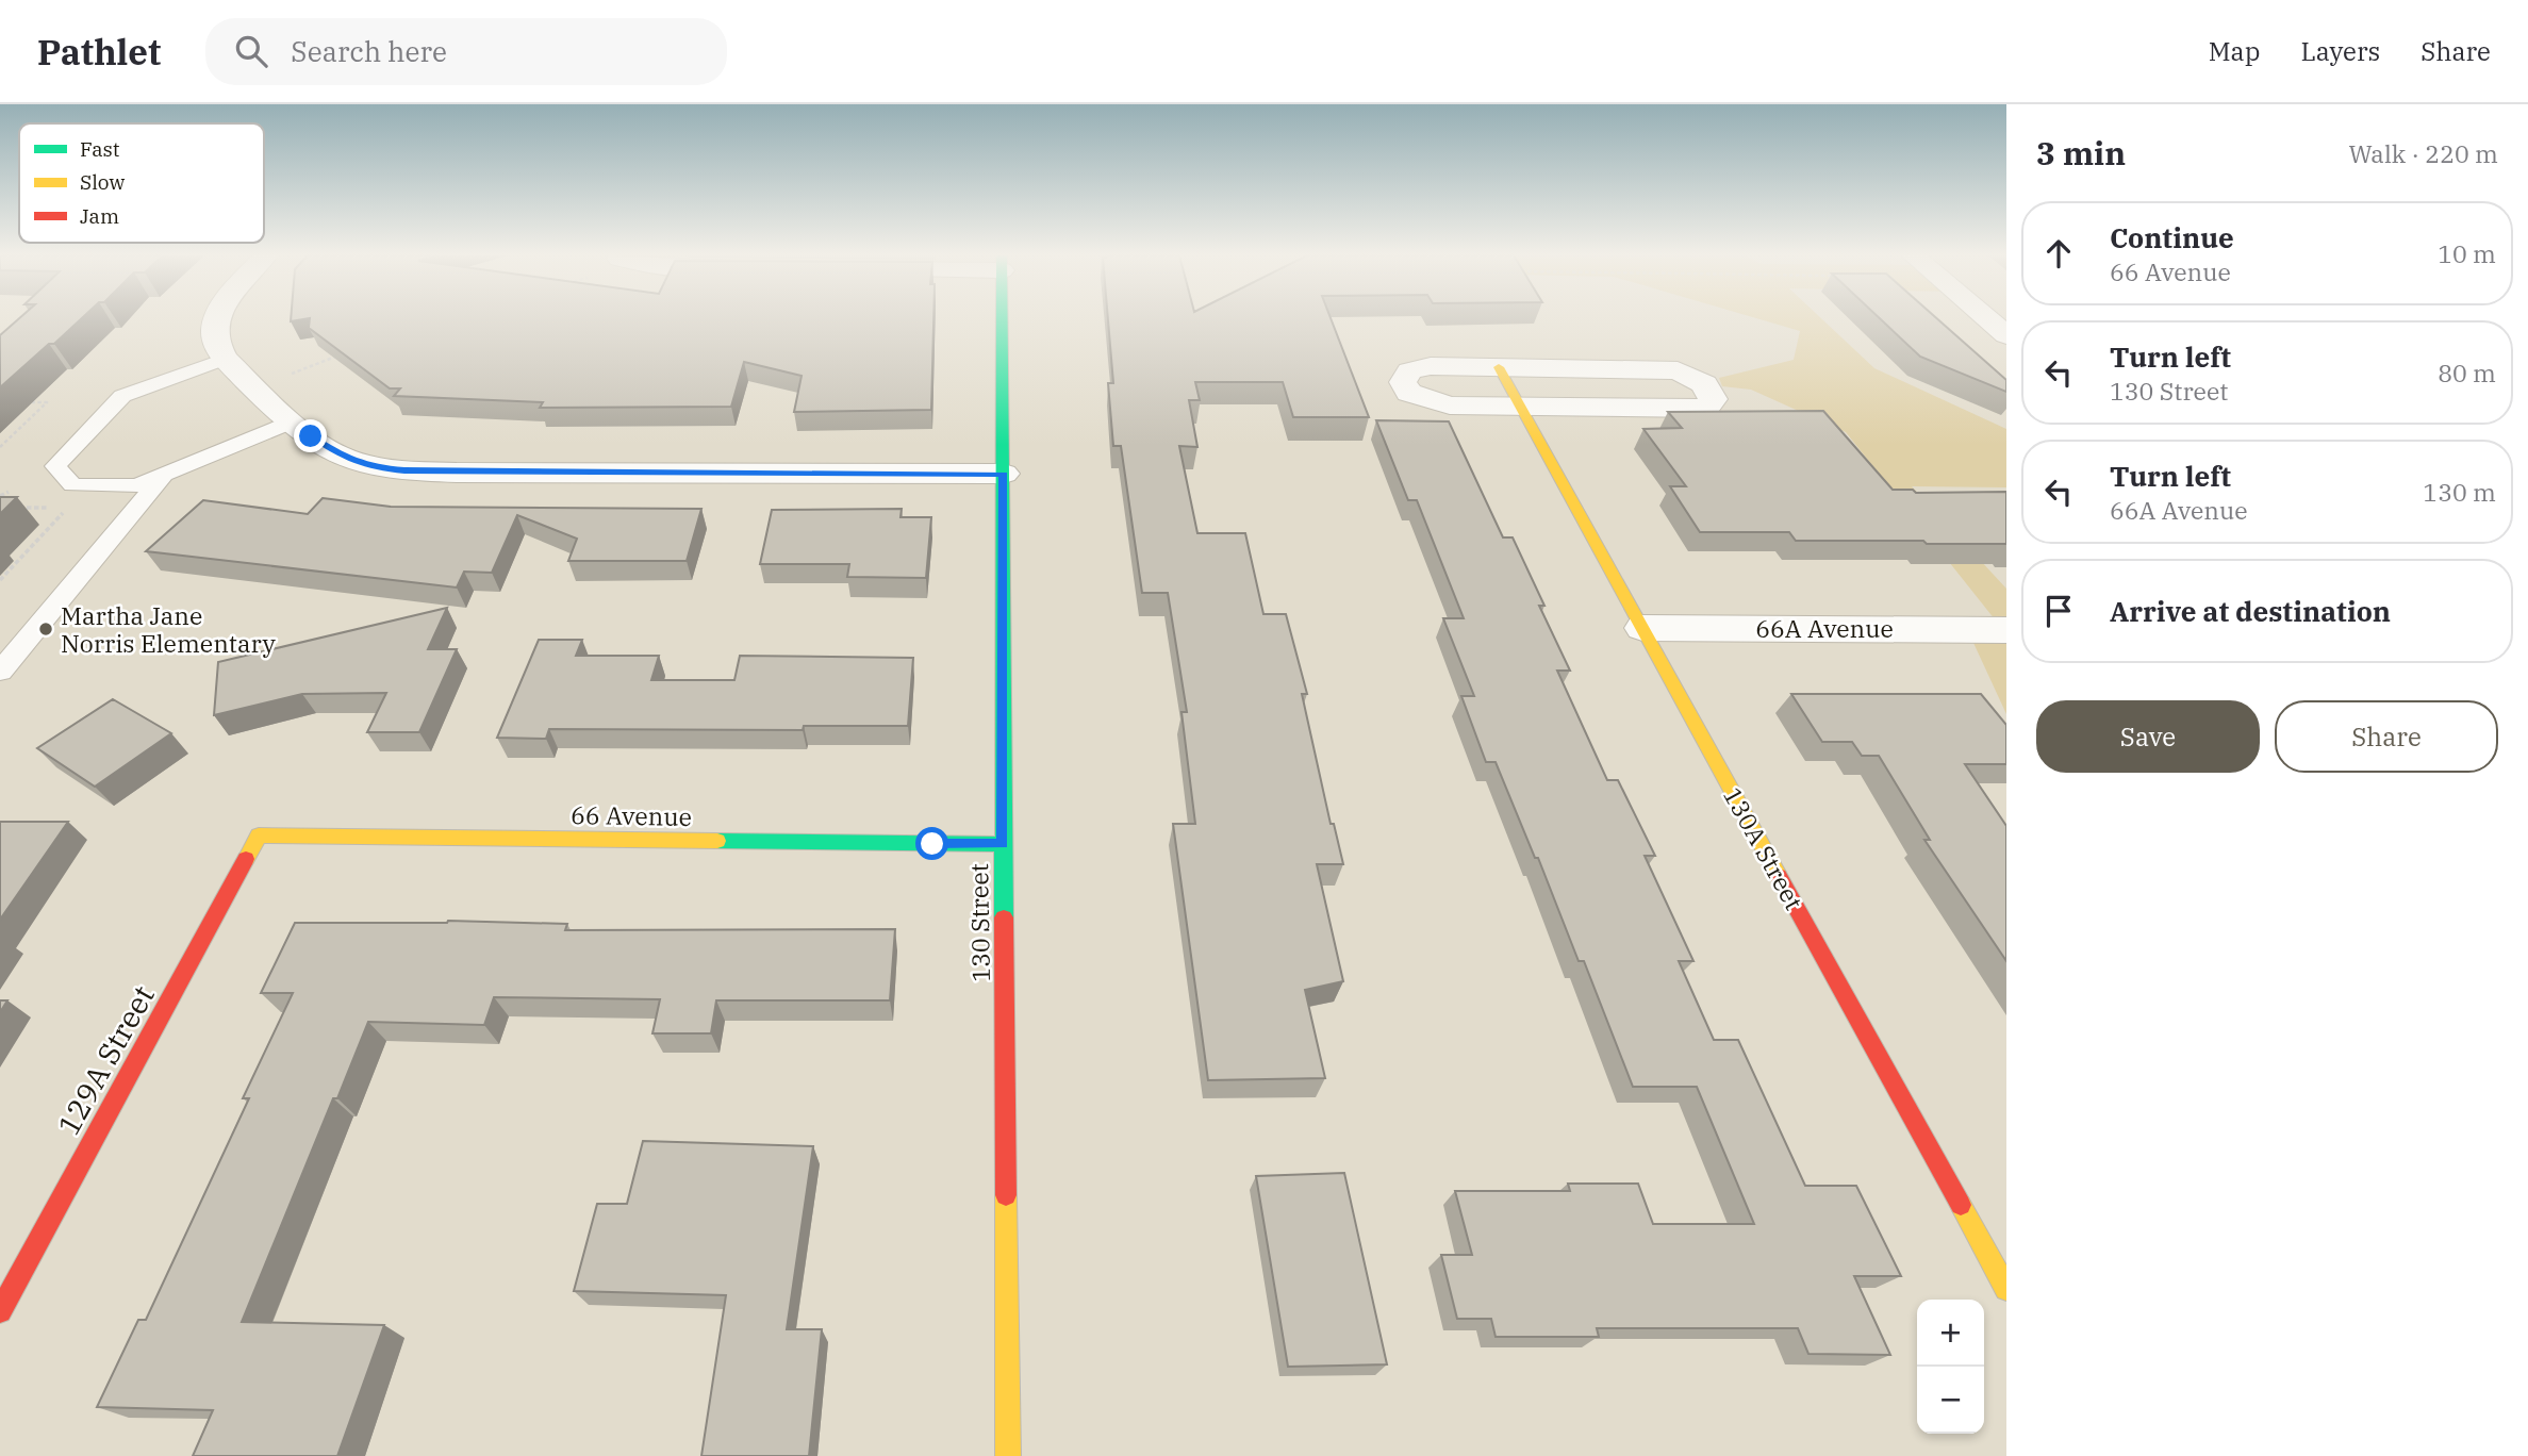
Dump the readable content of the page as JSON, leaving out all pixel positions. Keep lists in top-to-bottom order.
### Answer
{
  "streets": {
    "street": [
      "66A Avenue",
      "66 Avenue",
      "130A Street",
      "130 Street",
      "129A Street"
    ]
  },
  "crossings": [
    ["66A Avenue", "130A Street"],
    ["66 Avenue", "130 Street"],
    ["66 Avenue", "129A Street"]
  ],
  "places": ["Martha Jane Norris Elementary"],
  "legend": ["Fast", "Slow", "Jam"],
  "page": {
    "header": "Pathlet",
    "search": "Search here",
    "nav": ["Map", "Layers", "Share"],
    "heading": ["3 min", "Walk · 220 m"],
    "list": [
      ["Continue", "66 Avenue", "10 m"],
      ["Turn left", "130 Street", "80 m"],
      ["Turn left", "66A Avenue", "130 m"],
      "Arrive at destination"
    ],
    "buttons": ["Save", "Share"],
    "map_buttons": ["+", "−"]
  }
}
